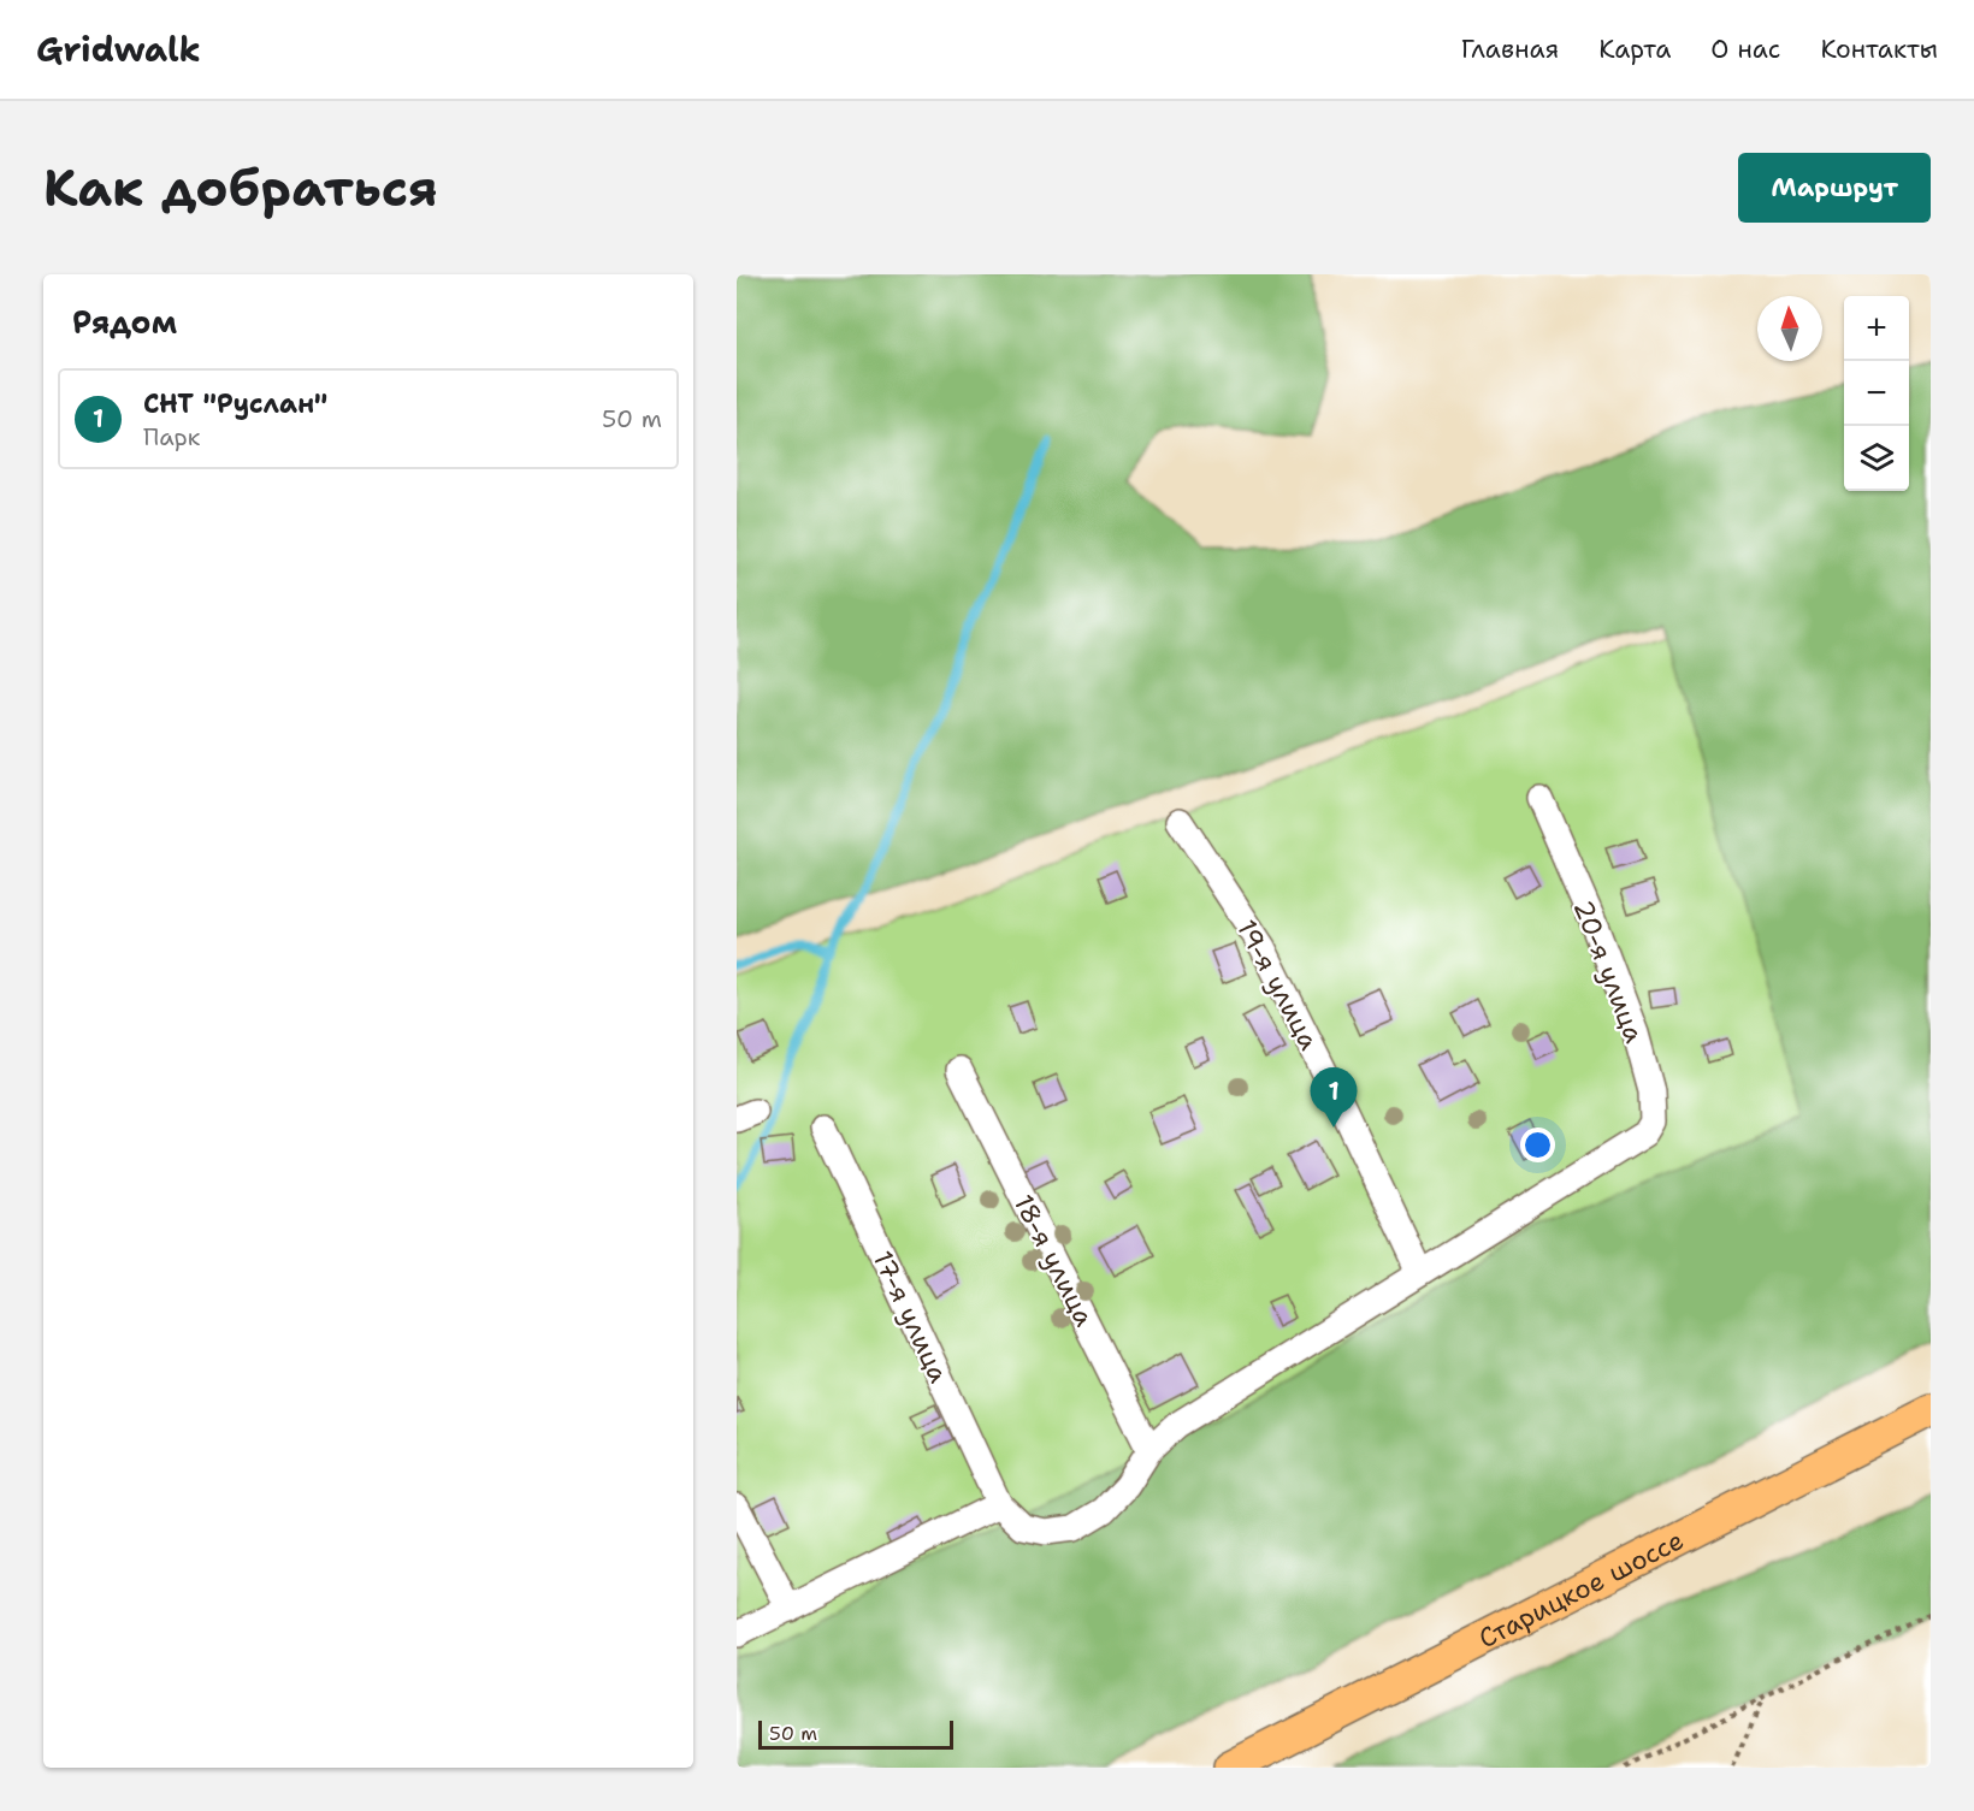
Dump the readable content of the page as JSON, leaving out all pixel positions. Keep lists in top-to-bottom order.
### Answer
{
  "streets": {
    "main road": ["Старицкое шоссе"],
    "street": [
      "20-я улица",
      "19-я улица",
      "18-я улица",
      "17-я улица"
    ]
  },
  "crossings": [
    ["20-я улица", "19-я улица"]
  ],
  "scale_bar": "50 m",
  "north": "top",
  "page": {
    "header": "Gridwalk",
    "nav": [
      "Главная",
      "Карта",
      "О нас",
      "Контакты"
    ],
    "buttons": "Маршрут",
    "title": "Как добраться",
    "heading": "Рядом",
    "map_buttons": ["+", "−"],
    "list": [
      {
        "mark": "1",
        "name": "СНТ \"Руслан\"",
        "note": "Парк",
        "value": "50 m"
      }
    ],
    "pins": "1",
    "scale": "50 m"
  }
}
